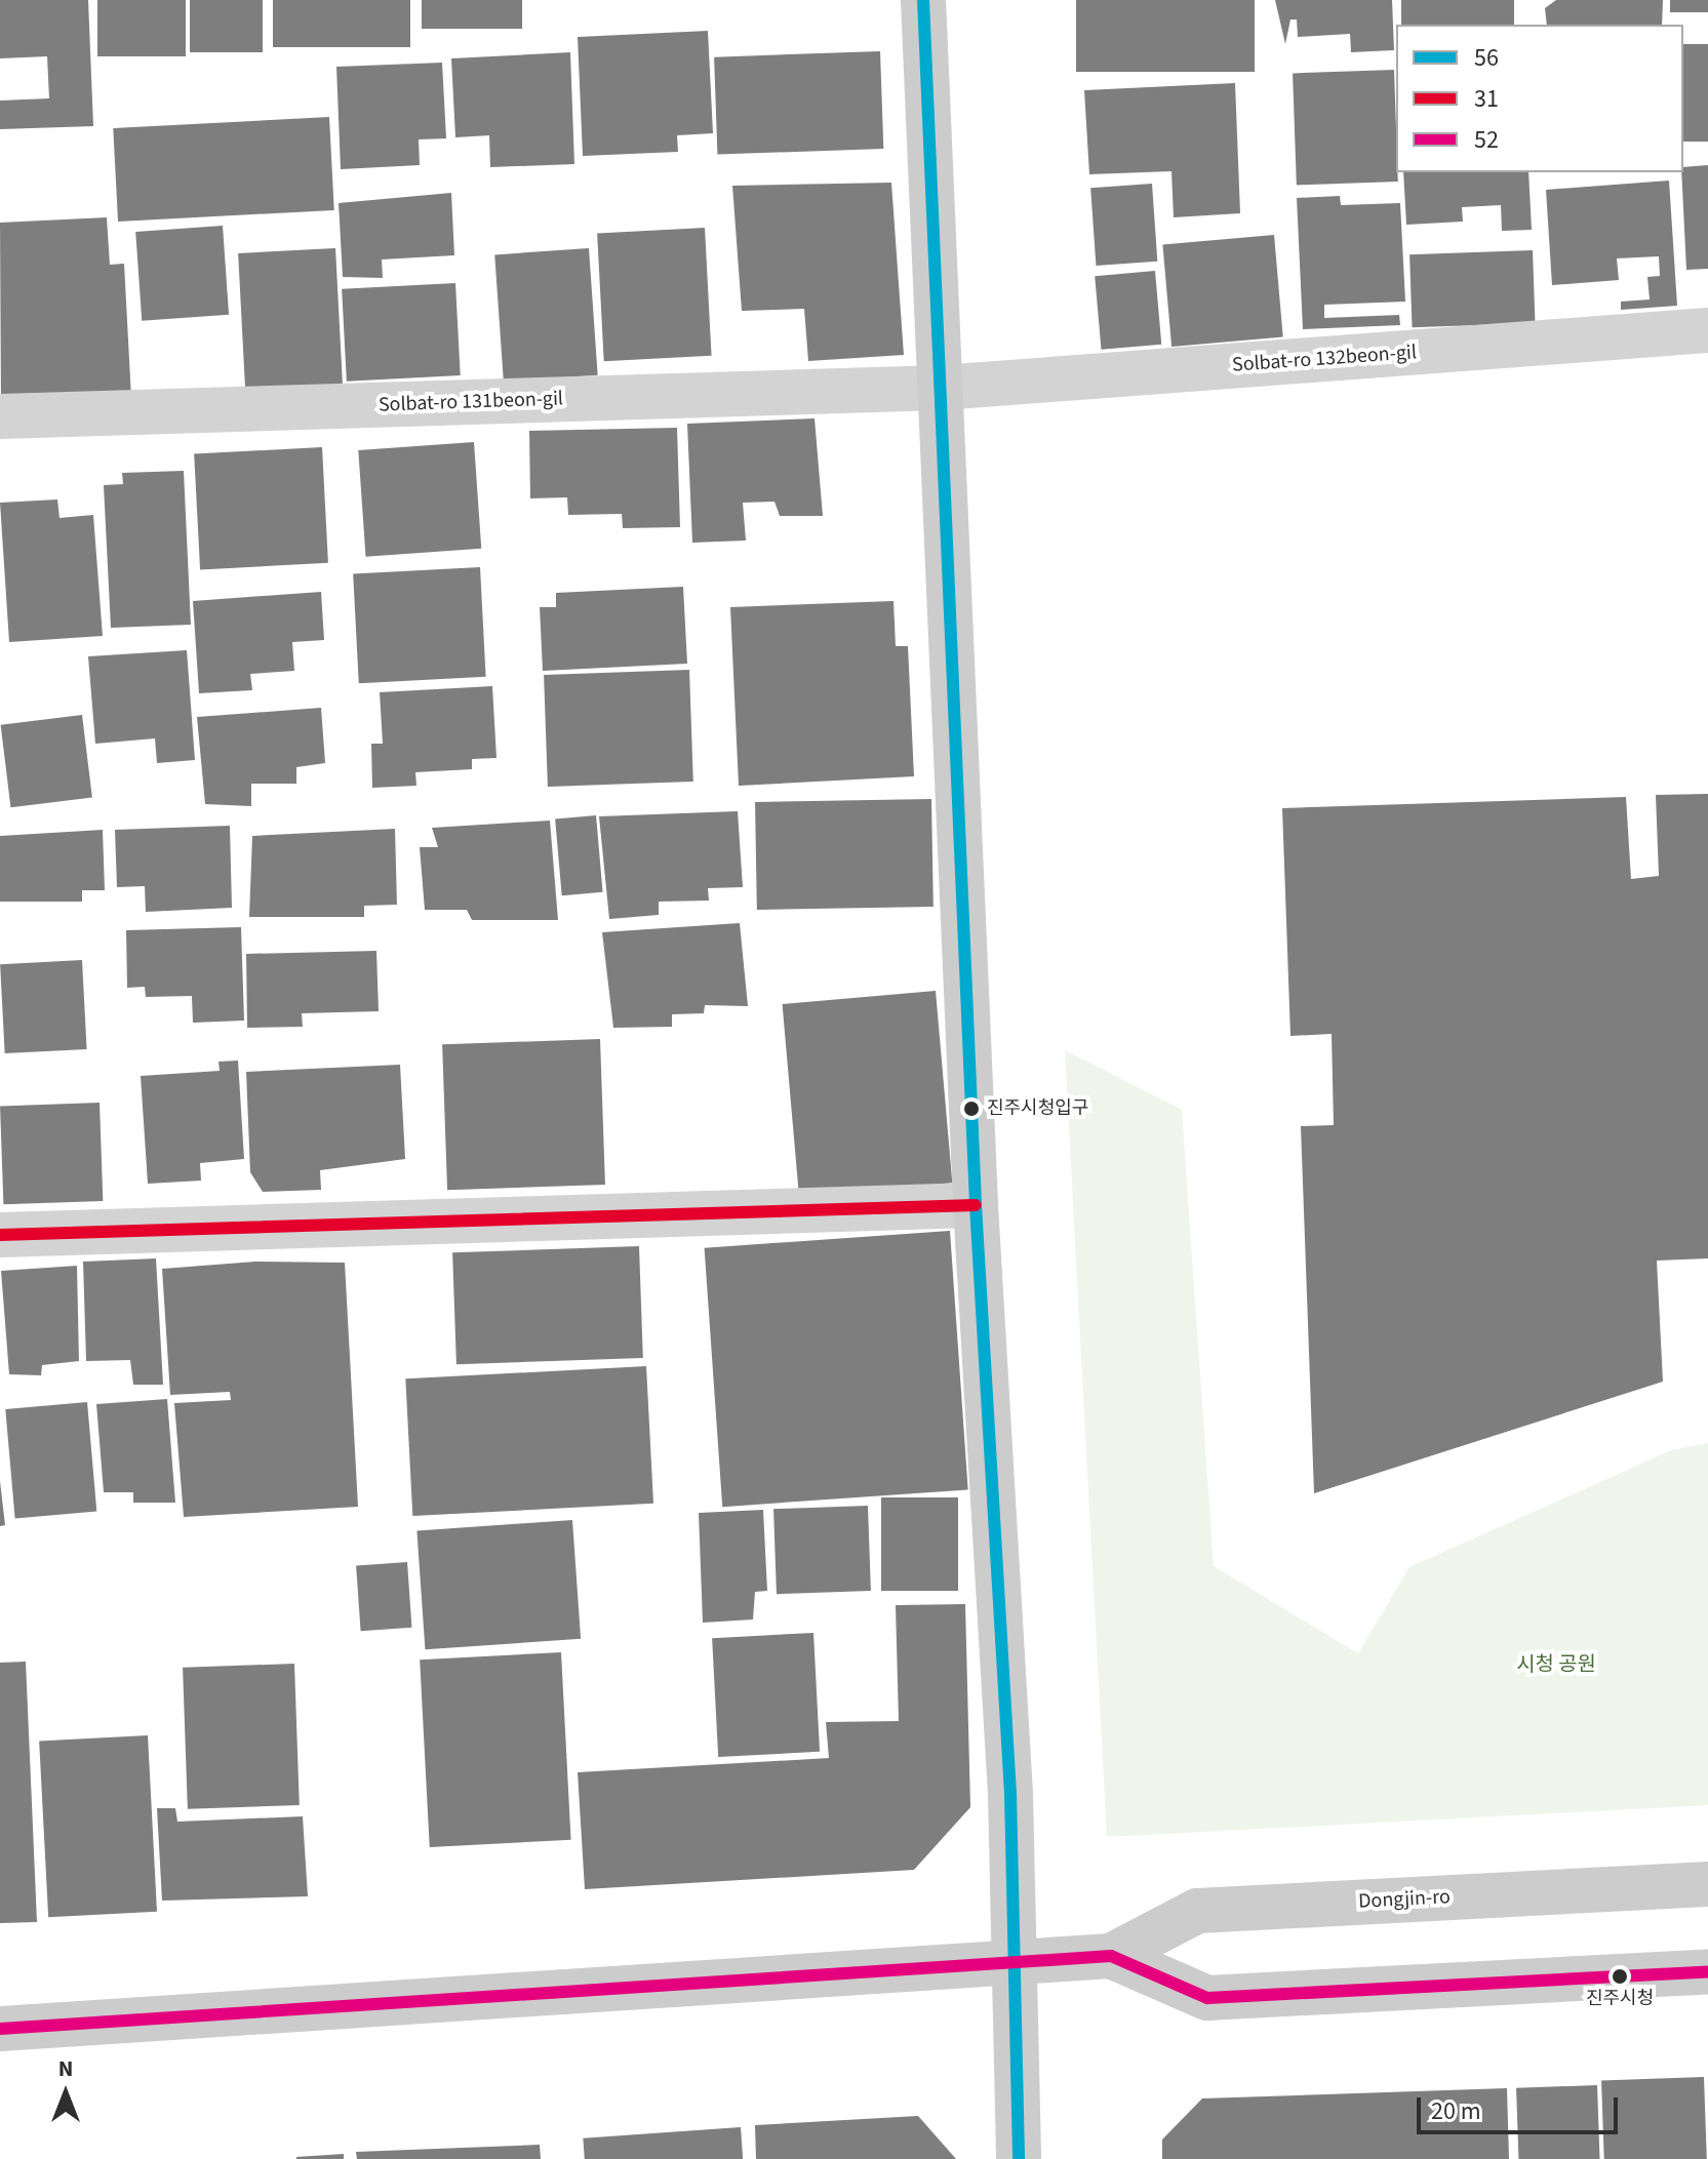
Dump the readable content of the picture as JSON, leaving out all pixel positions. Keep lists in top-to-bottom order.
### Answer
{
  "streets": {
    "street": ["Solbat-ro 132beon-gil", "Solbat-ro 131beon-gil", "Dongjin-ro"]
  },
  "crossings": [
    ["Solbat-ro 132beon-gil", "Solbat-ro 131beon-gil"]
  ],
  "parks": ["시청 공원"],
  "places": ["진주시청입구", "진주시청"],
  "lines": ["transit line 56", "transit line 31", "transit line 52"],
  "legend": ["56", "31", "52"],
  "scale_bar": "20 m",
  "north": "top"
}
